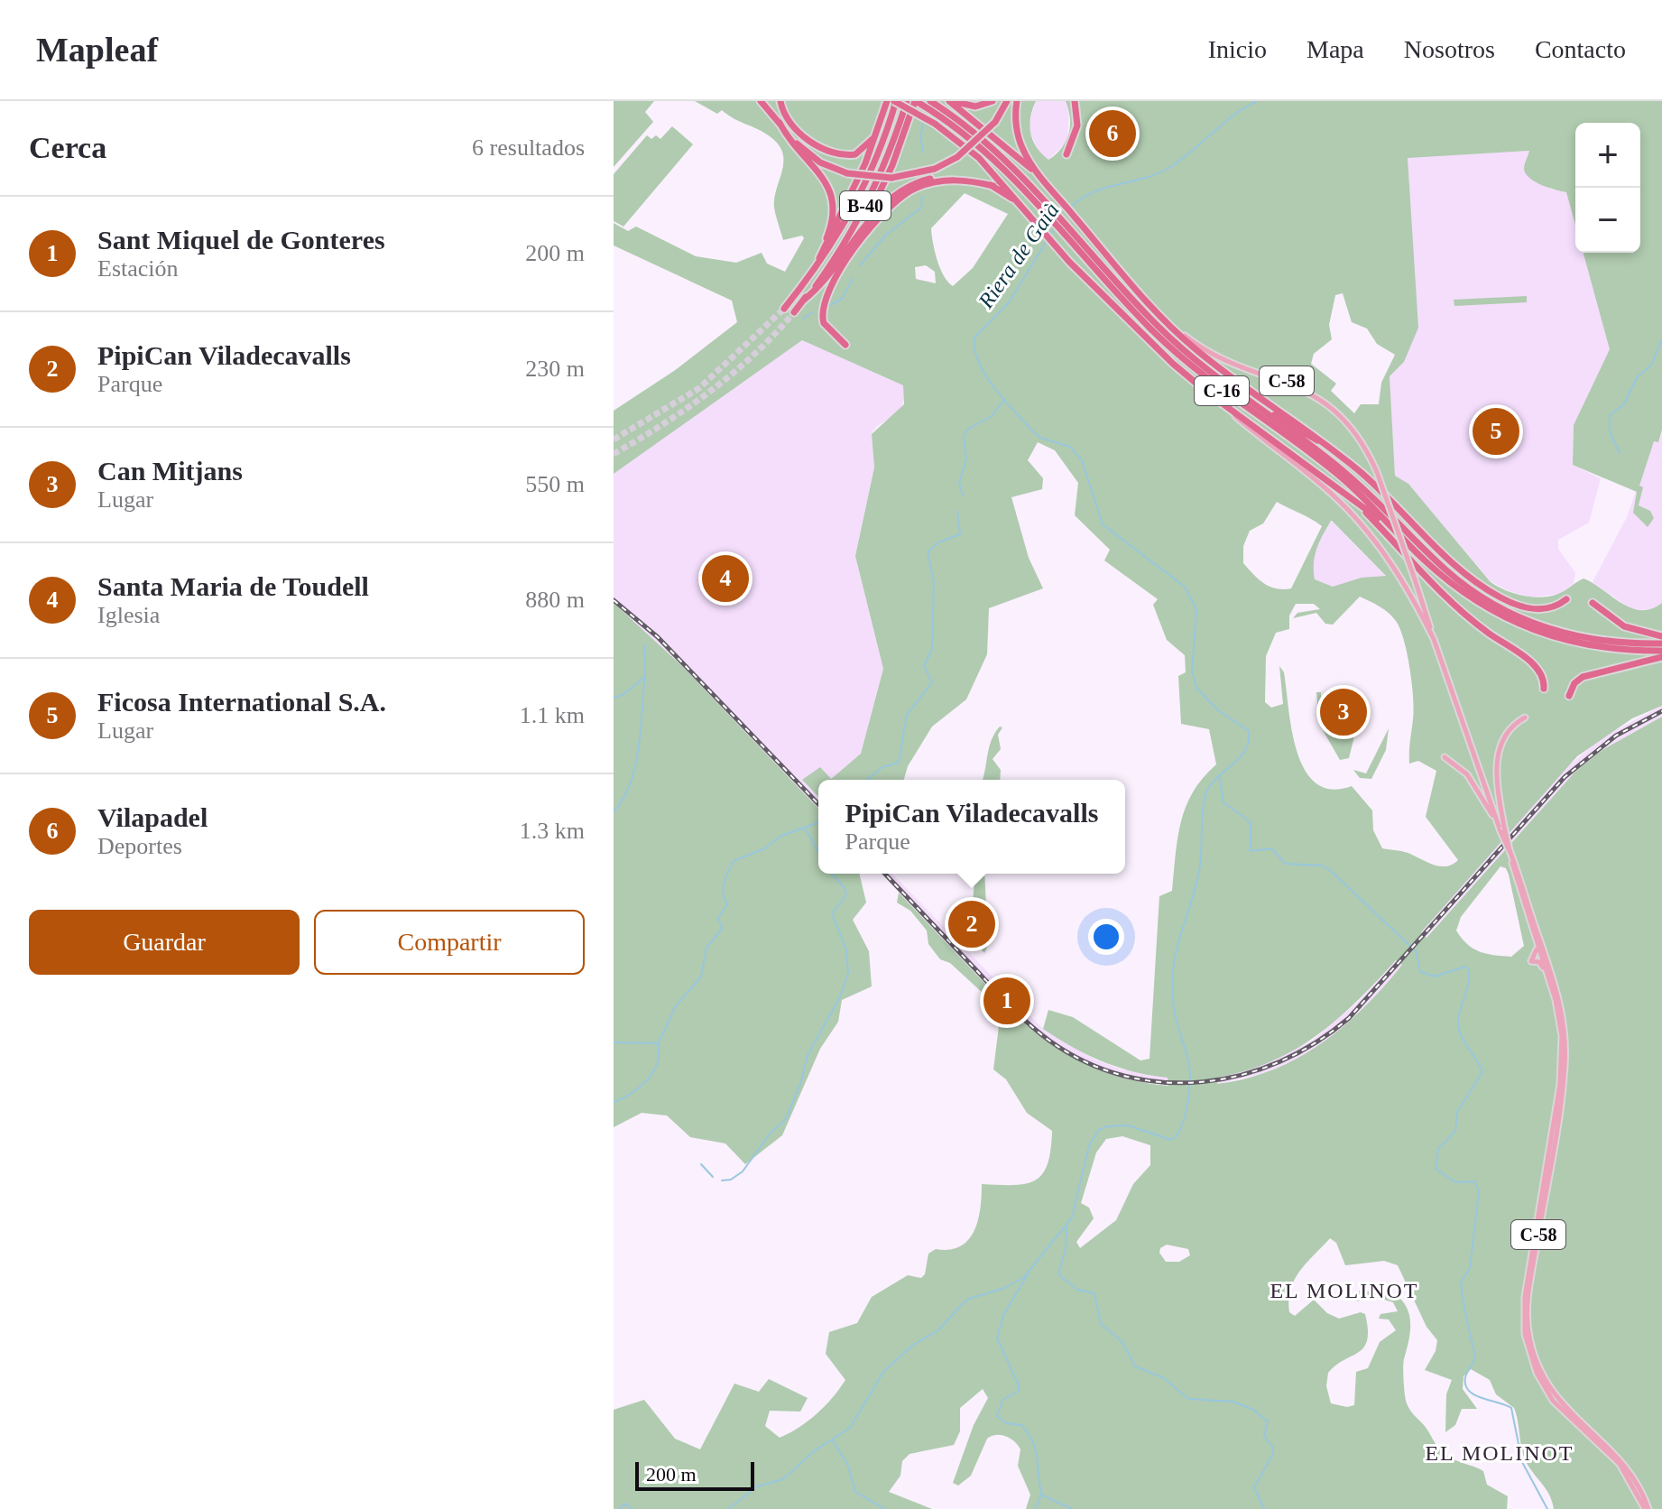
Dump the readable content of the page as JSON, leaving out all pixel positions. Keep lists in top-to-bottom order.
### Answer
{
  "streets": {
    "highway": ["B-40", "C-58", "C-16"]
  },
  "districts": ["EL MOLINOT", "EL MOLINOT"],
  "water": ["Riera de Gaià"],
  "scale_bar": "200 m",
  "page": {
    "header": "Mapleaf",
    "nav": [
      "Inicio",
      "Mapa",
      "Nosotros",
      "Contacto"
    ],
    "heading": ["Cerca", "6 resultados"],
    "pins": [
      "6",
      "5",
      "4",
      "3",
      "2",
      "1"
    ],
    "map_buttons": ["+", "−"],
    "list": [
      {
        "mark": "1",
        "name": "Sant Miquel de Gonteres",
        "note": "Estación",
        "value": "200 m"
      },
      {
        "mark": "2",
        "name": "PipiCan Viladecavalls",
        "note": "Parque",
        "value": "230 m"
      },
      {
        "mark": "3",
        "name": "Can Mitjans",
        "note": "Lugar",
        "value": "550 m"
      },
      {
        "mark": "4",
        "name": "Santa Maria de Toudell",
        "note": "Iglesia",
        "value": "880 m"
      },
      {
        "mark": "5",
        "name": "Ficosa International S.A.",
        "note": "Lugar",
        "value": "1.1 km"
      },
      {
        "mark": "6",
        "name": "Vilapadel",
        "note": "Deportes",
        "value": "1.3 km"
      }
    ],
    "popup": ["PipiCan Viladecavalls", "Parque"],
    "buttons": ["Guardar", "Compartir"],
    "scale": "200 m"
  }
}
